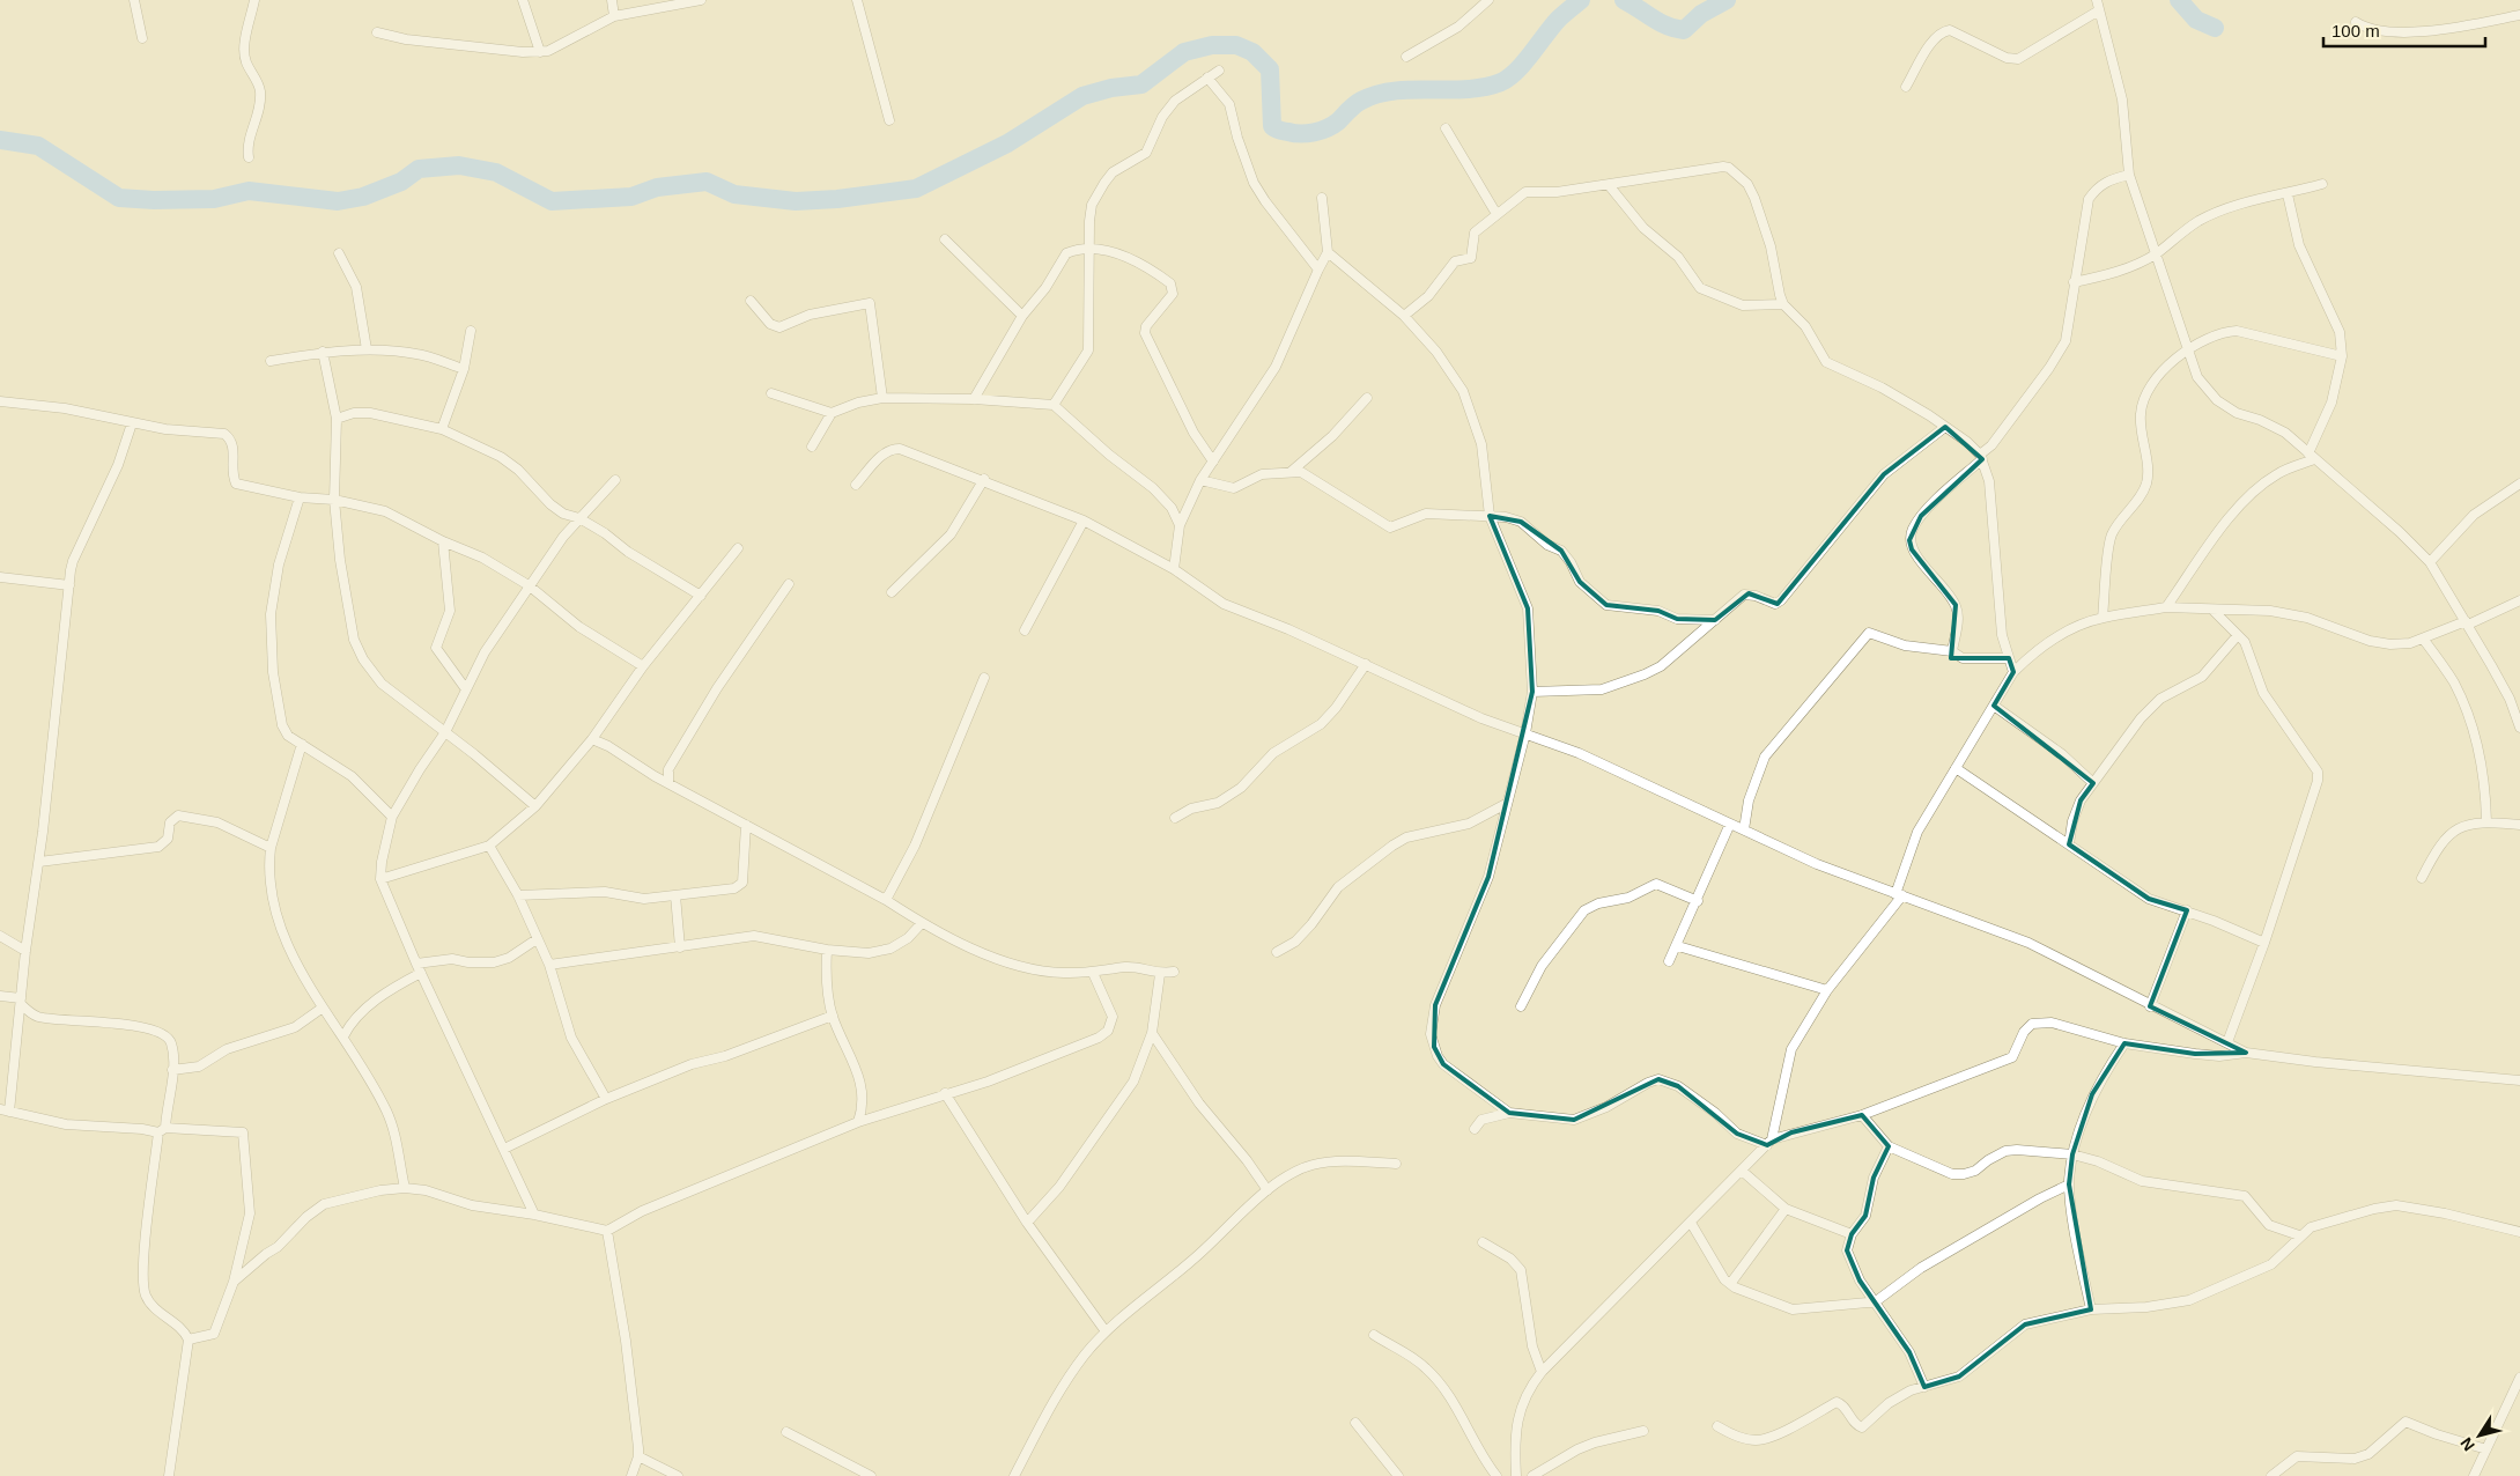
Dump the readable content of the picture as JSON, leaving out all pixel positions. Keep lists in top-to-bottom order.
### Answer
{
  "scale_bar": "100 m",
  "north": "bottom left"
}
